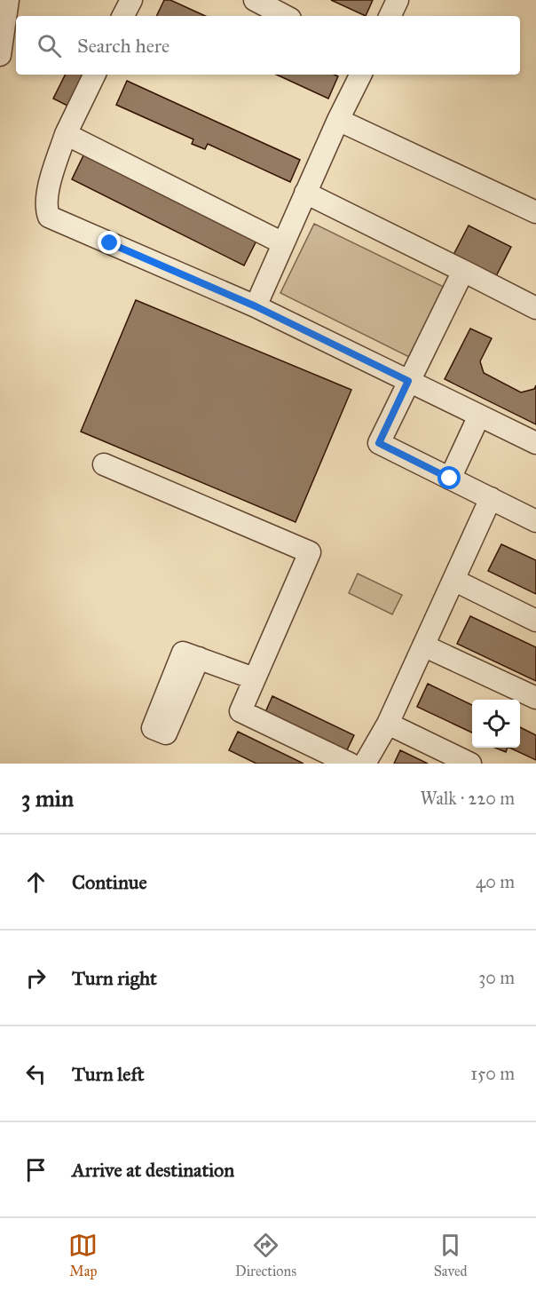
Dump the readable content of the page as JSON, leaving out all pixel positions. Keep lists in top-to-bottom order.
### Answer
{
  "page": {
    "search": "Search here",
    "heading": ["3 min", "Walk · 220 m"],
    "list": [
      ["Continue", "40 m"],
      ["Turn right", "30 m"],
      ["Turn left", "150 m"],
      "Arrive at destination"
    ],
    "nav": ["Map", "Directions", "Saved"]
  }
}
